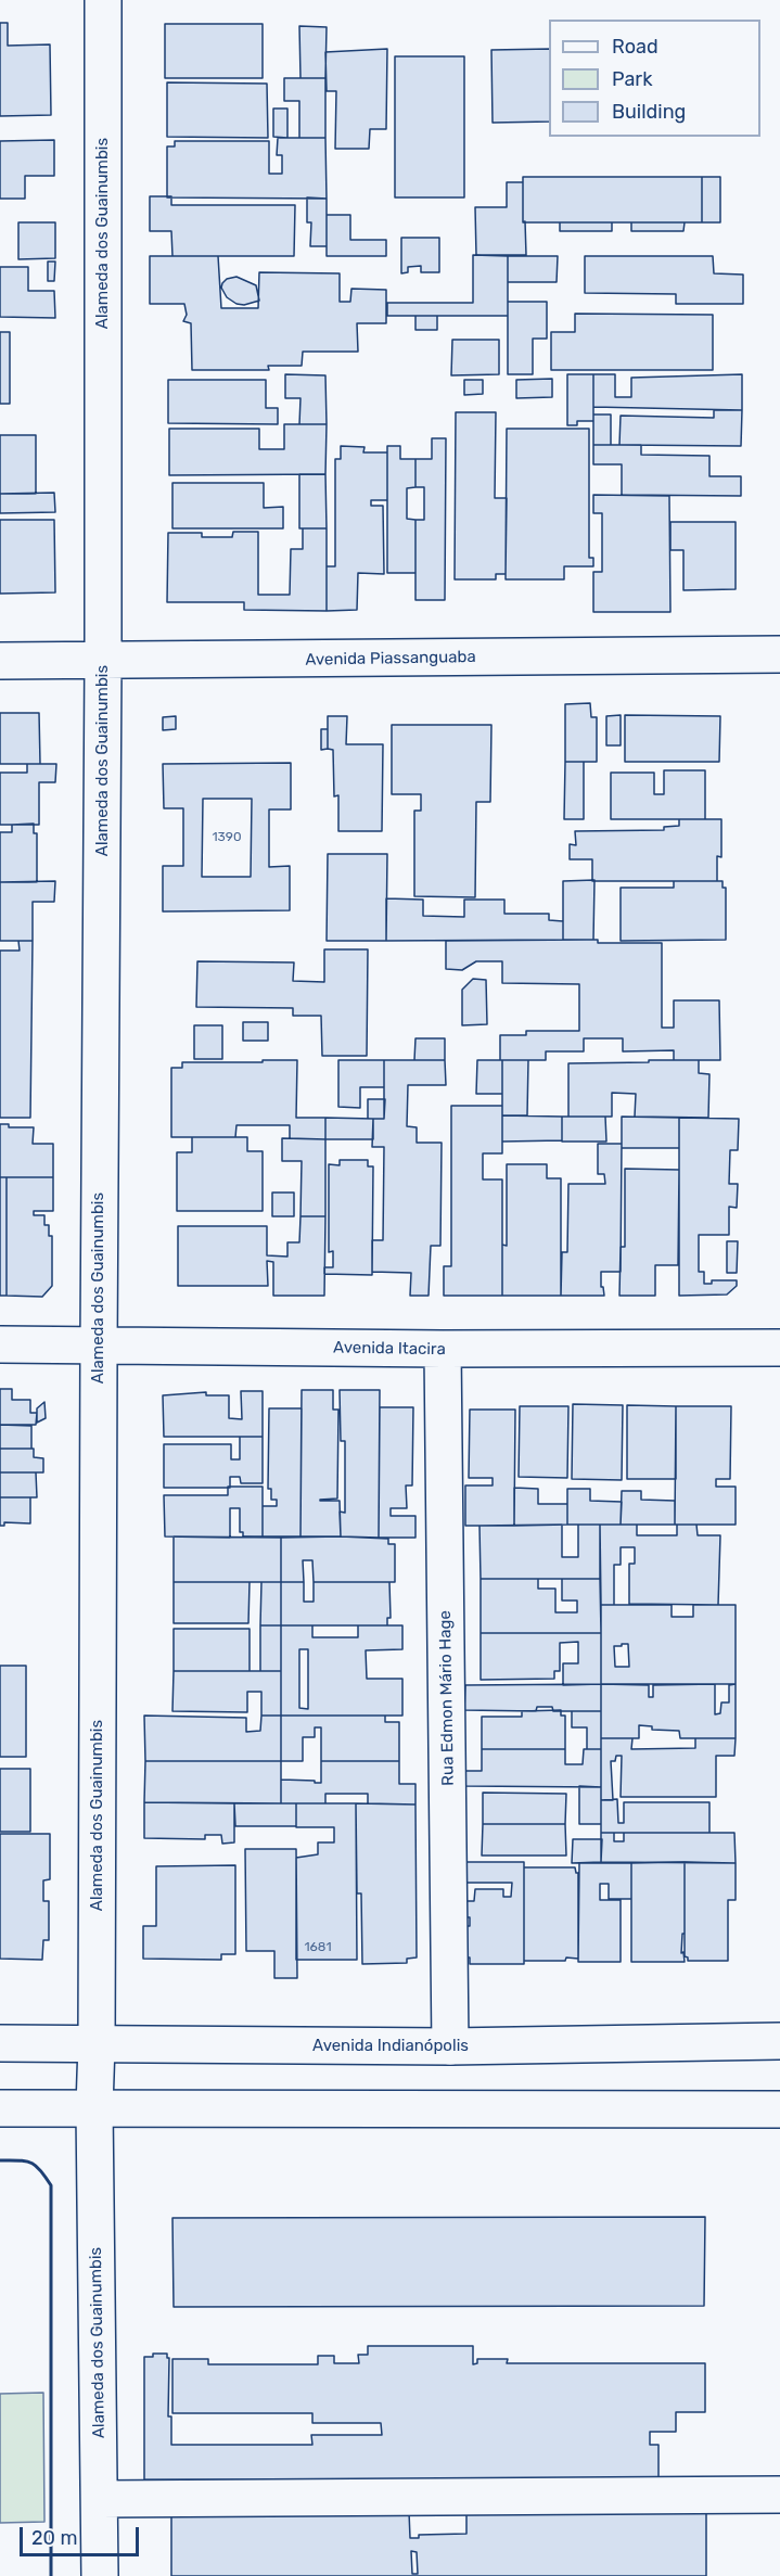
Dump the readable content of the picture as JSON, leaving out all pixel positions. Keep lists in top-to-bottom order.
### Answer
{
  "streets": {
    "street": [
      "Alameda dos Guainumbis",
      "Avenida Piassanguaba",
      "Avenida Itacira",
      "Rua Edmon Mário Hage",
      "Avenida Indianópolis"
    ]
  },
  "crossings": [
    ["Alameda dos Guainumbis", "Avenida Piassanguaba"],
    ["Alameda dos Guainumbis", "Avenida Itacira"],
    ["Alameda dos Guainumbis", "Avenida Indianópolis"],
    ["Avenida Itacira", "Rua Edmon Mário Hage"],
    ["Rua Edmon Mário Hage", "Avenida Indianópolis"]
  ],
  "house_numbers": ["1390", "1681"],
  "legend": ["Road", "Park", "Building"],
  "scale_bar": "20 m"
}
